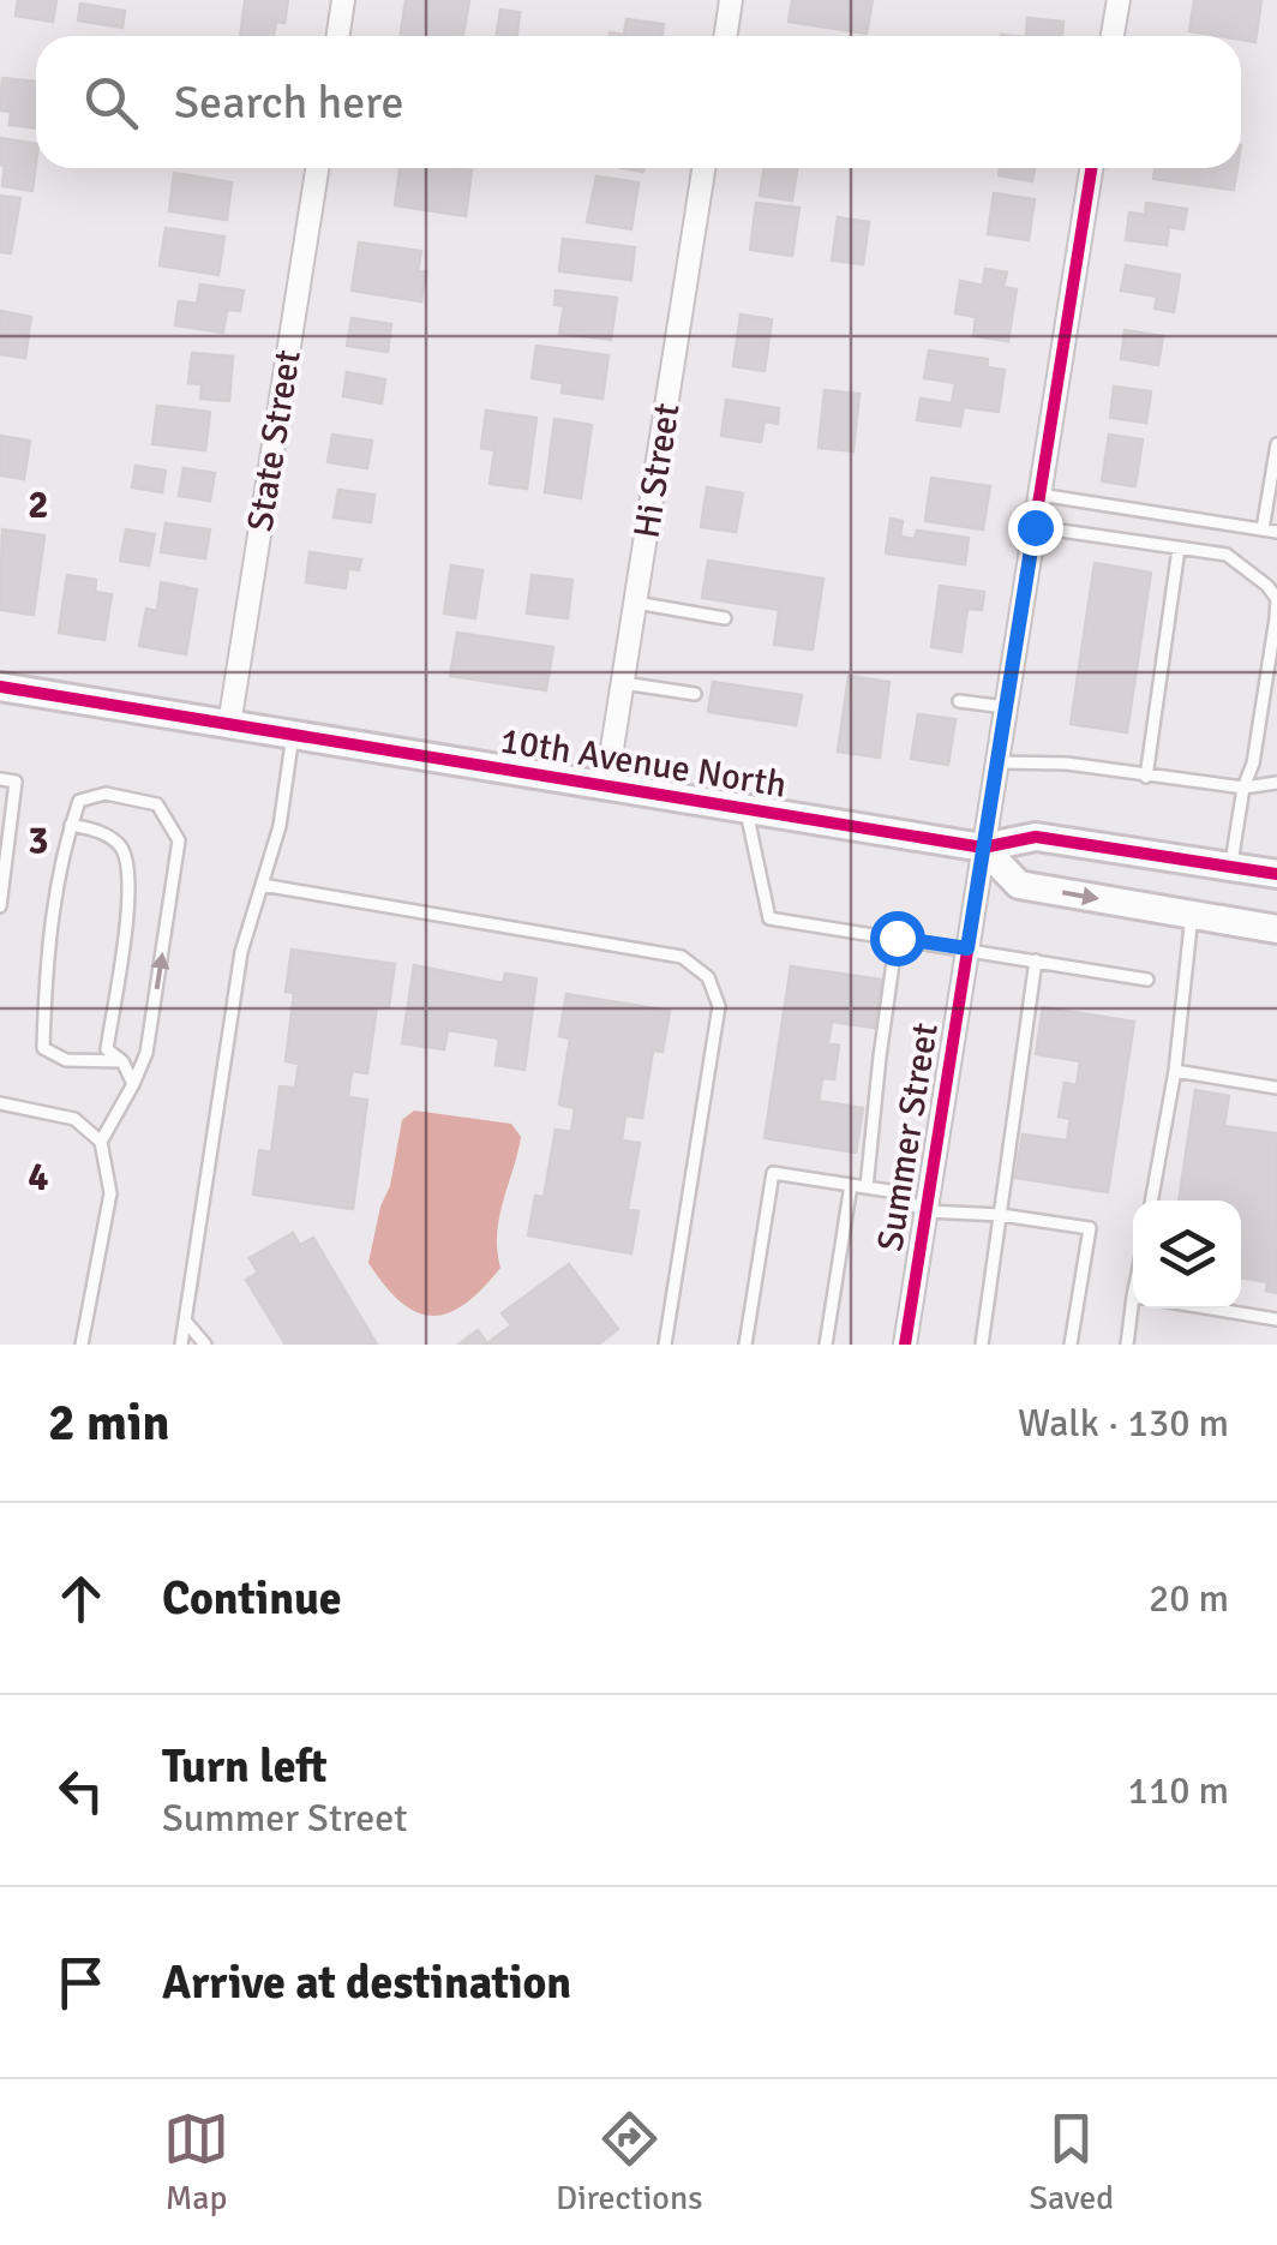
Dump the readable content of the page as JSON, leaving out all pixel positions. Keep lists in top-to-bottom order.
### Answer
{
  "streets": {
    "street": [
      "State Street",
      "Hi Street",
      "10th Avenue North",
      "Summer Street"
    ]
  },
  "crossings": [
    ["State Street", "10th Avenue North"],
    ["Hi Street", "10th Avenue North"],
    ["10th Avenue North", "Summer Street"]
  ],
  "page": {
    "search": "Search here",
    "heading": ["2 min", "Walk · 130 m"],
    "list": [
      ["Continue", "20 m"],
      ["Turn left", "Summer Street", "110 m"],
      "Arrive at destination"
    ],
    "nav": ["Map", "Directions", "Saved"]
  },
  "grid": {
    "rows": ["2", "3", "4"]
  }
}
